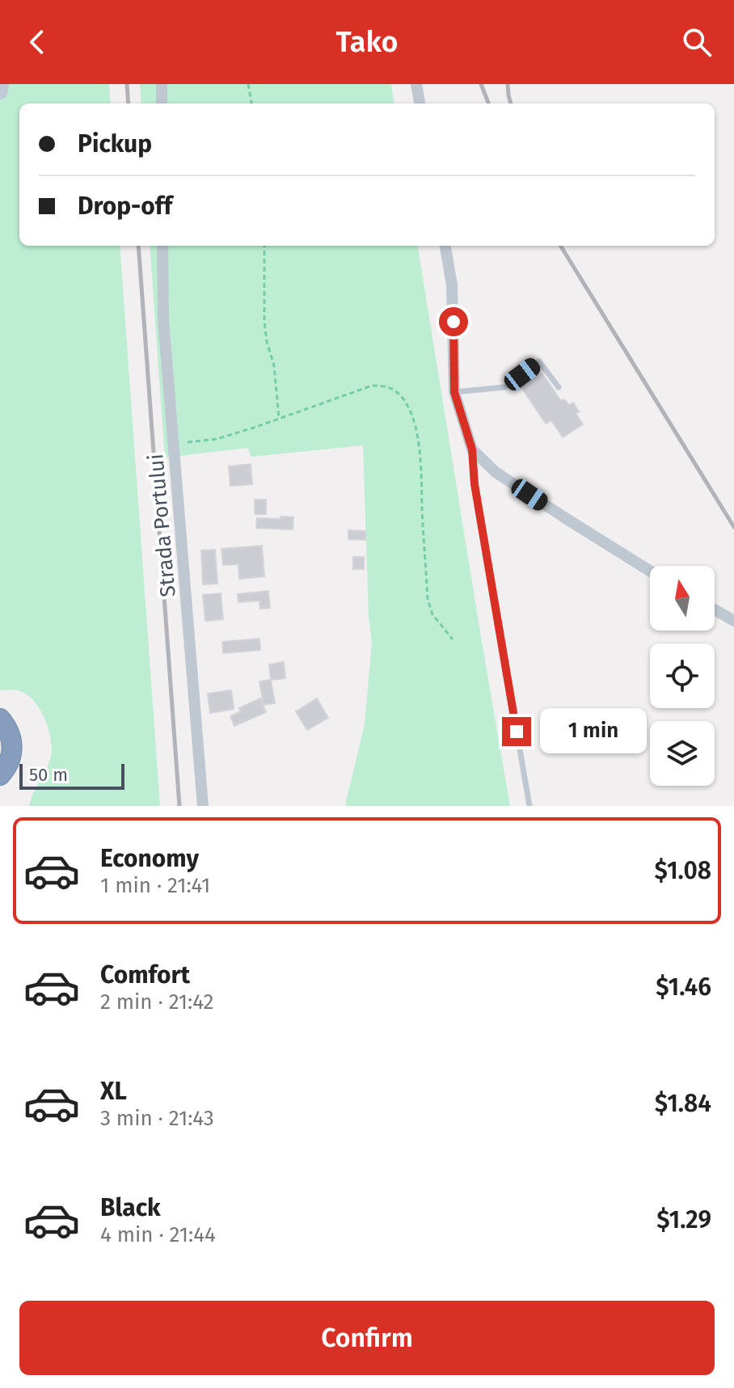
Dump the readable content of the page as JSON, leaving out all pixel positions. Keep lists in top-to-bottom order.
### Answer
{
  "streets": {
    "street": ["Strada Portului"]
  },
  "scale_bar": "50 m",
  "north": "top",
  "page": {
    "header": "Tako",
    "banner": ["Pickup", "Drop-off"],
    "bubble": "1 min",
    "scale": "50 m",
    "list": [
      {
        "name": "Economy",
        "note": "1 min · 21:41",
        "value": "$1.08"
      },
      {
        "name": "Comfort",
        "note": "2 min · 21:42",
        "value": "$1.46"
      },
      {
        "name": "XL",
        "note": "3 min · 21:43",
        "value": "$1.84"
      },
      {
        "name": "Black",
        "note": "4 min · 21:44",
        "value": "$1.29"
      }
    ],
    "buttons": "Confirm"
  }
}
